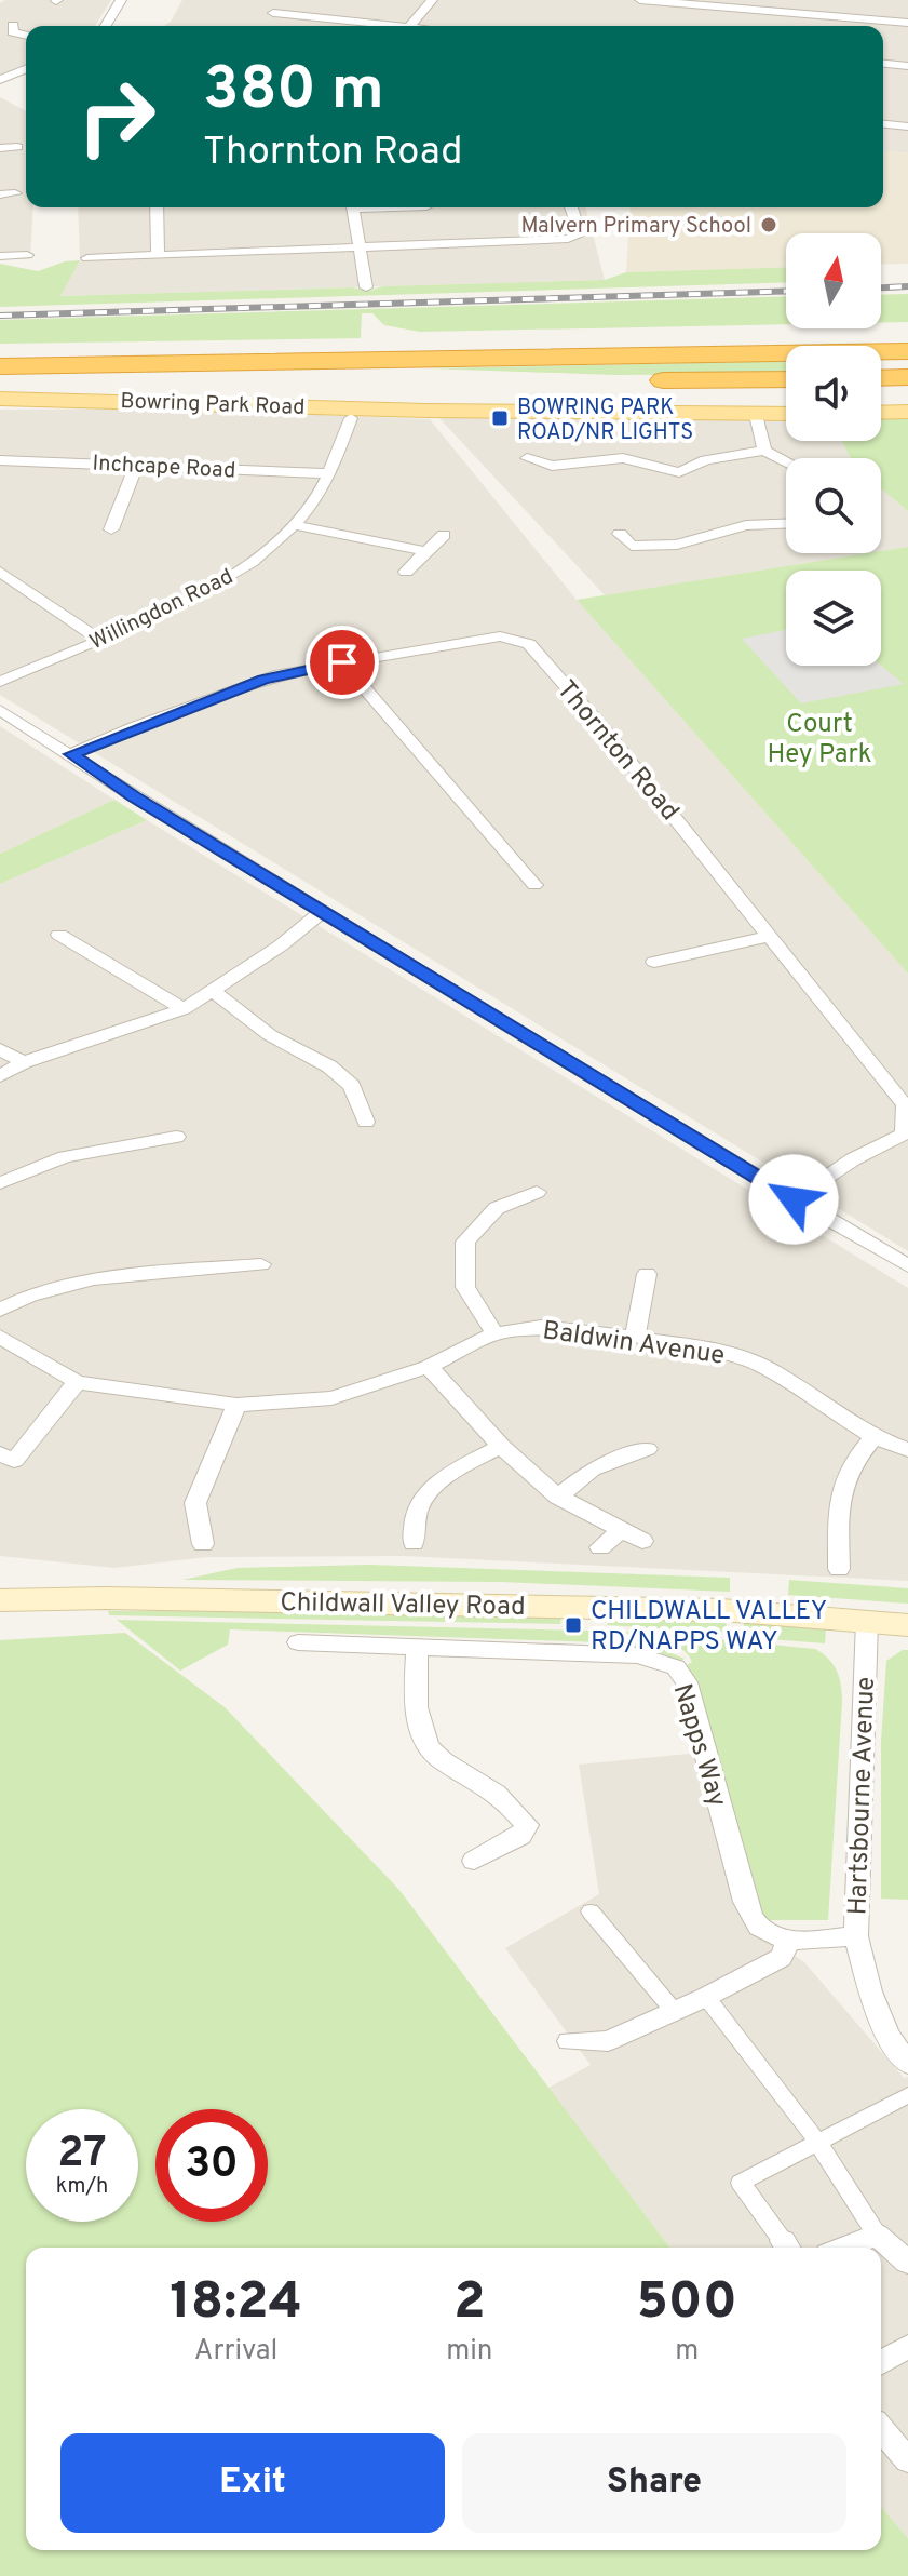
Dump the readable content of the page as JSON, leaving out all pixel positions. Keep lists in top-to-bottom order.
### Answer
{
  "streets": {
    "main road": ["Bowring Park Road", "Childwall Valley Road"],
    "street": [
      "Inchcape Road",
      "Willingdon Road",
      "Thornton Road",
      "Baldwin Avenue",
      "Napps Way",
      "Hartsbourne Avenue"
    ]
  },
  "crossings": [
    ["Inchcape Road", "Willingdon Road"],
    ["Childwall Valley Road", "Hartsbourne Avenue"]
  ],
  "parks": ["Court Hey Park"],
  "places": {
    "other": ["Malvern Primary School"],
    "transit": ["BOWRING PARK ROAD/NR LIGHTS", "CHILDWALL VALLEY RD/NAPPS WAY"]
  },
  "north": "top",
  "page": {
    "turn": ["380 m", "Thornton Road"],
    "speed": "27 km/h",
    "limit": "30",
    "eta": [
      "18:24",
      "Arrival",
      "2",
      "min",
      "500",
      "m"
    ],
    "buttons": ["Exit", "Share"]
  }
}
